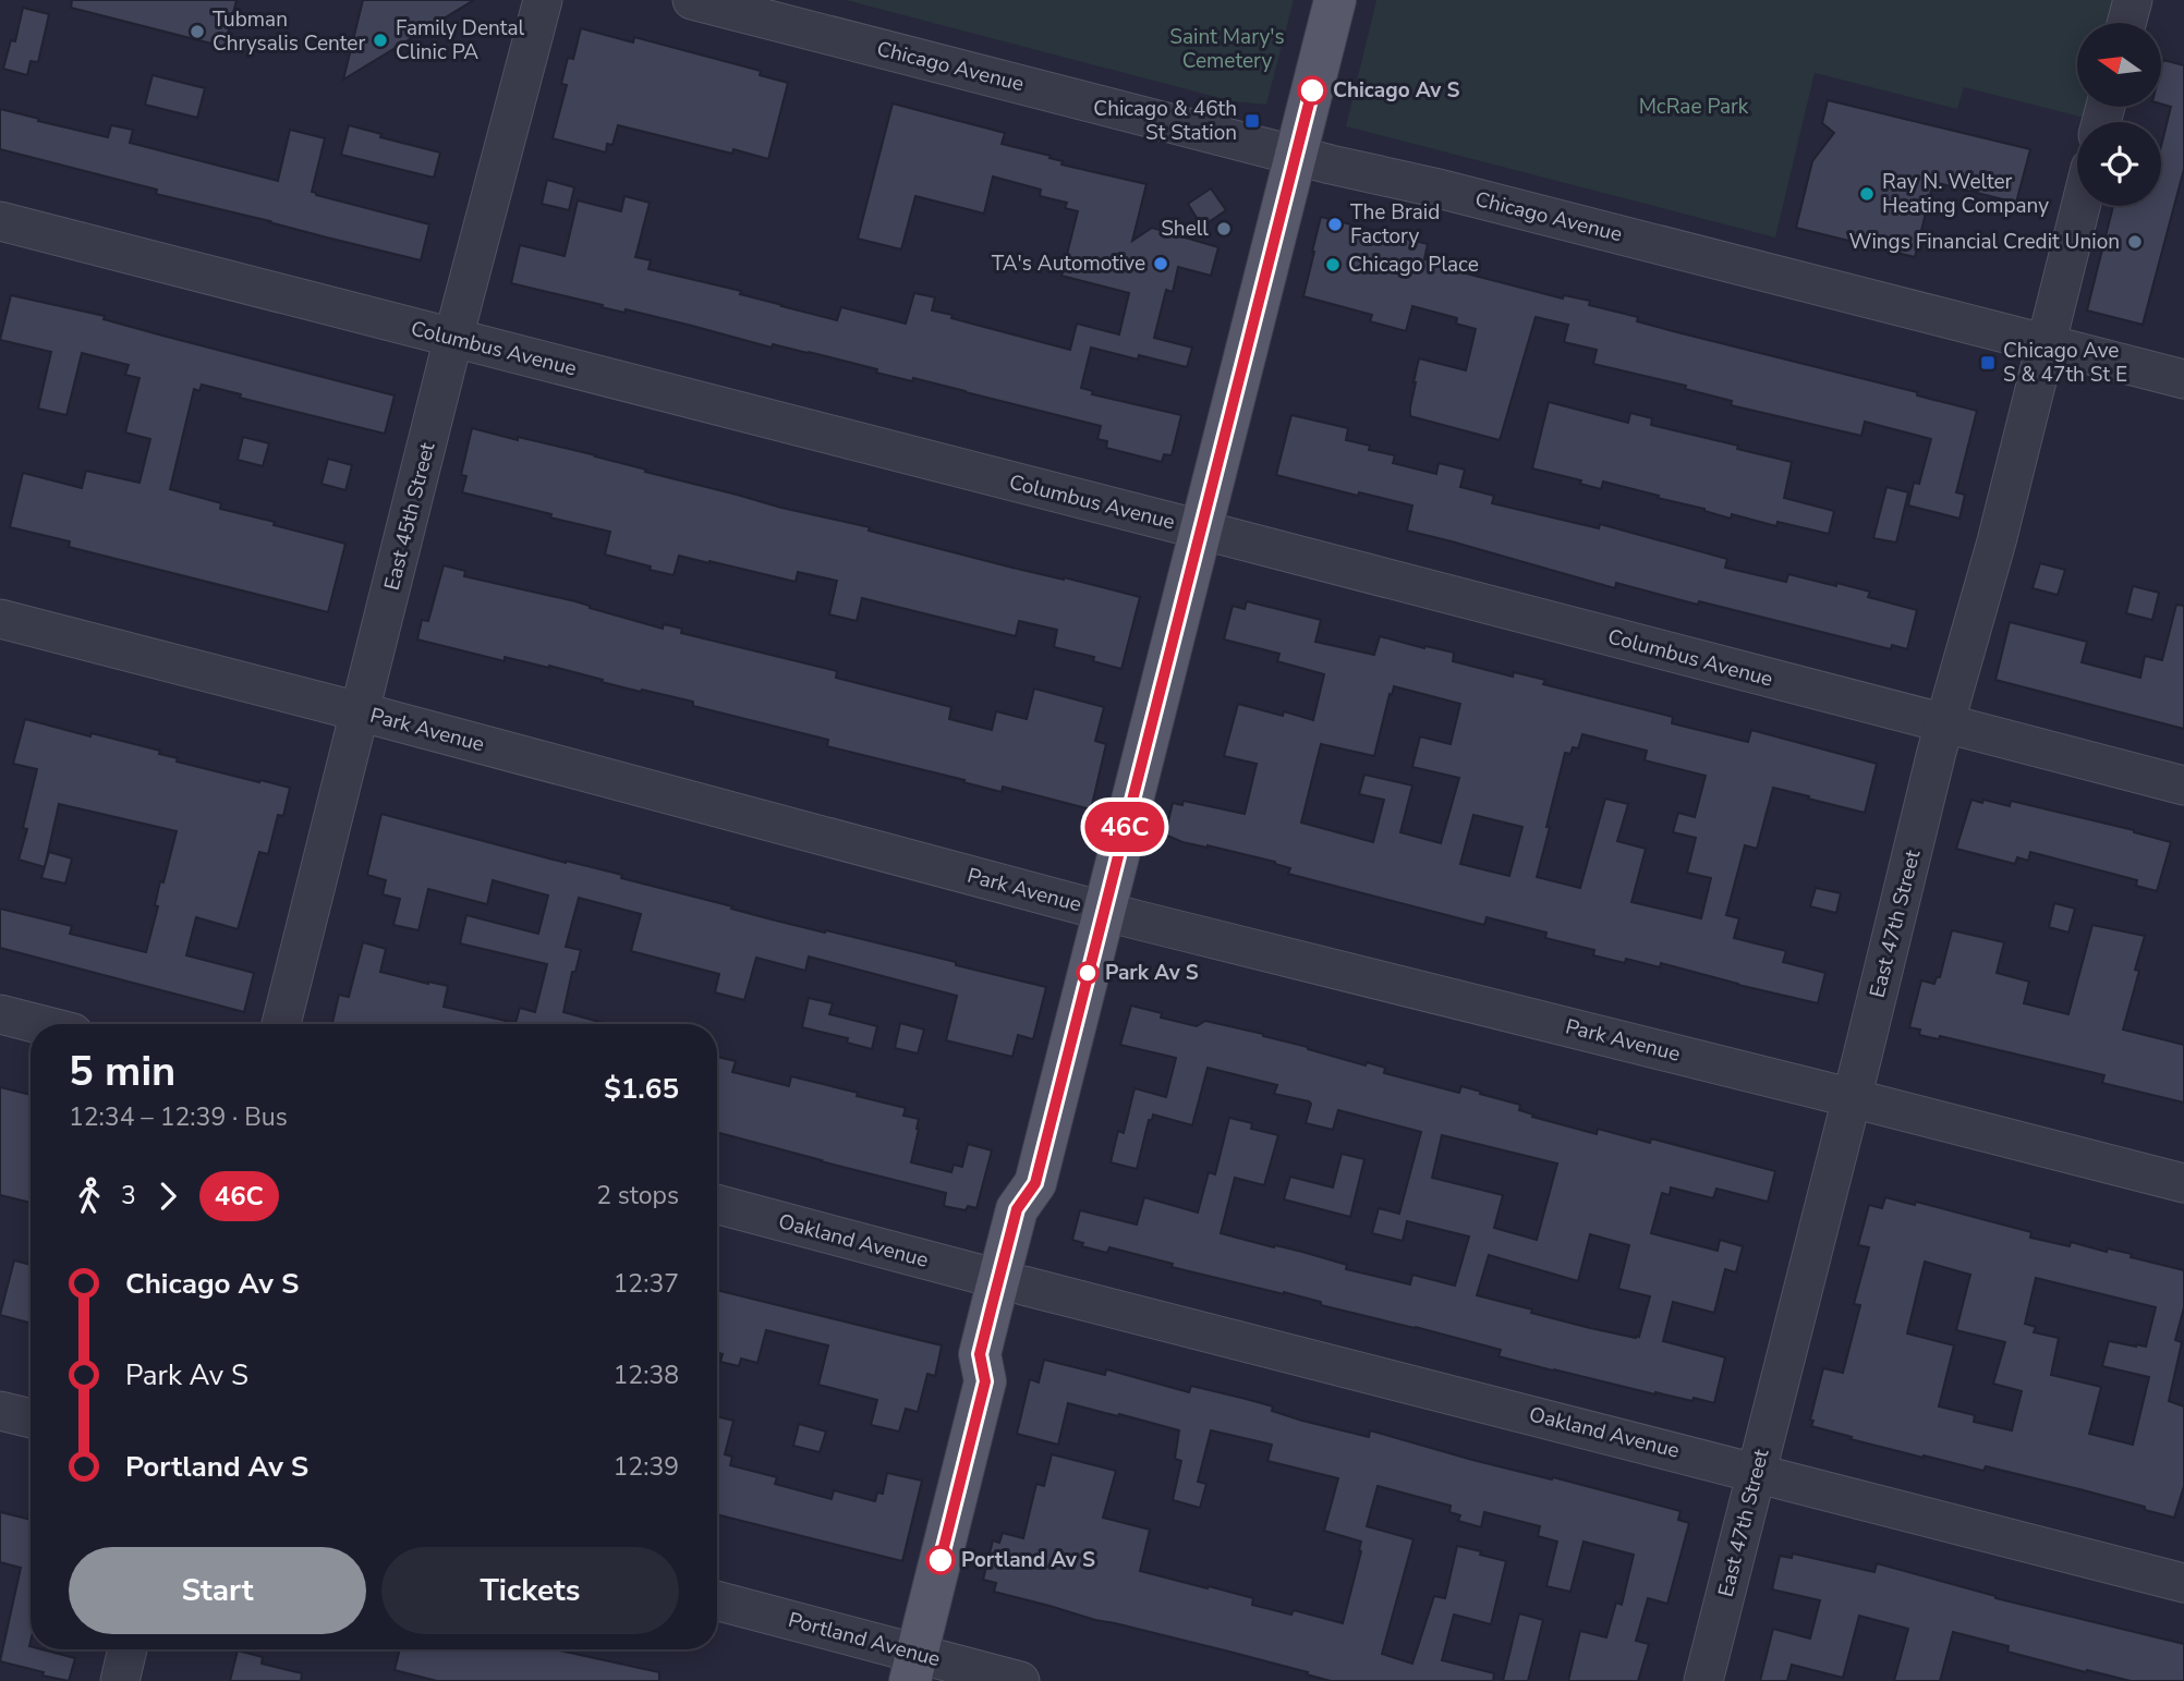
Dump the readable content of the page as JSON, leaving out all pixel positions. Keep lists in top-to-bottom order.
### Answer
{
  "streets": {
    "street": [
      "Chicago Avenue",
      "Columbus Avenue",
      "East 45th Street",
      "Park Avenue",
      "East 47th Street",
      "Oakland Avenue",
      "Portland Avenue"
    ]
  },
  "crossings": [
    ["Chicago Avenue", "East 47th Street"],
    ["Columbus Avenue", "East 45th Street"],
    ["Columbus Avenue", "East 47th Street"],
    ["East 45th Street", "Park Avenue"],
    ["Park Avenue", "East 47th Street"],
    ["East 47th Street", "Oakland Avenue"]
  ],
  "parks": ["Saint Mary's Cemetery", "McRae Park"],
  "places": {
    "other": [
      "Tubman Chrysalis Center",
      "Family Dental Clinic PA",
      "Chicago Av S",
      "Ray N. Welter Heating Company",
      "The Braid Factory",
      "Shell",
      "Wings Financial Credit Union",
      "TA's Automotive",
      "Chicago Place",
      "Park Av S",
      "Portland Av S"
    ],
    "transit": ["Chicago & 46th St Station", "Chicago Ave S & 47th St E"]
  },
  "lines": ["bus line 46C"],
  "north": "left",
  "page": {
    "on_map": "46C",
    "heading": ["5 min", "12:34 – 12:39 · Bus", "$1.65"],
    "legs": ["3", "46C", "2 stops"],
    "list": [
      {
        "name": "Chicago Av S",
        "value": "12:37"
      },
      {
        "name": "Park Av S",
        "value": "12:38"
      },
      {
        "name": "Portland Av S",
        "value": "12:39"
      }
    ],
    "buttons": ["Start", "Tickets"]
  }
}
